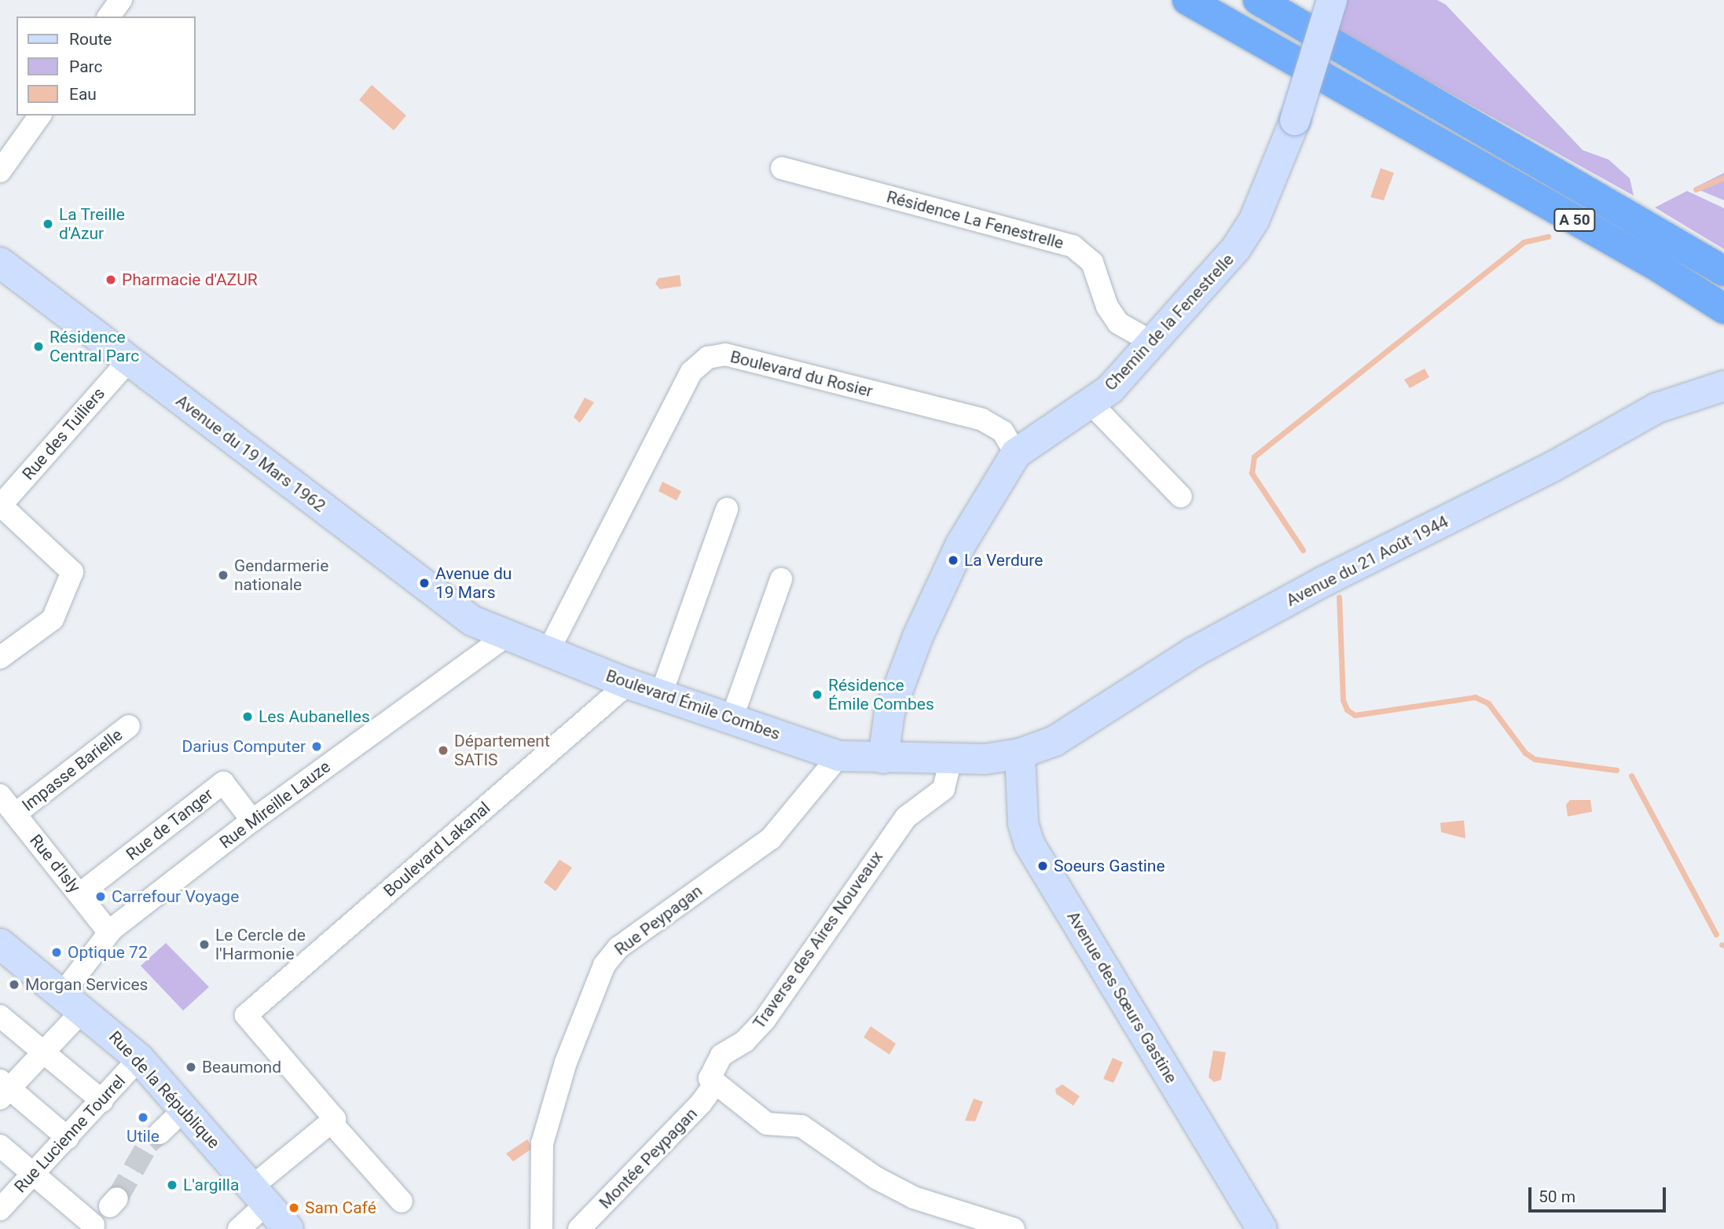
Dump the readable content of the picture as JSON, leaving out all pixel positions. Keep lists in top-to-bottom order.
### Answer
{
  "streets": {
    "highway": ["A 50"],
    "main road": [
      "Chemin de la Fenestrelle",
      "Avenue du 19 Mars 1962",
      "Avenue du 21 Août 1944",
      "Boulevard Émile Combes",
      "Avenue des Sœurs Gastine",
      "Rue de la République"
    ],
    "street": [
      "Résidence La Fenestrelle",
      "Boulevard du Rosier",
      "Rue des Tuiliers",
      "Impasse Barielle",
      "Rue Mireille Lauze",
      "Rue de Tanger",
      "Boulevard Lakanal",
      "Rue d'Isly",
      "Rue Peypagan",
      "Traverse des Aires Nouveaux",
      "Rue Lucienne Tourrel",
      "Montée Peypagan"
    ]
  },
  "crossings": [
    ["Résidence La Fenestrelle", "Chemin de la Fenestrelle"],
    ["Chemin de la Fenestrelle", "Boulevard du Rosier"],
    ["Chemin de la Fenestrelle", "Boulevard Émile Combes"],
    ["Boulevard du Rosier", "Boulevard Émile Combes"],
    ["Rue des Tuiliers", "Avenue du 19 Mars 1962"],
    ["Avenue du 19 Mars 1962", "Boulevard Émile Combes"],
    ["Avenue du 19 Mars 1962", "Rue Mireille Lauze"],
    ["Avenue du 21 Août 1944", "Boulevard Émile Combes"],
    ["Avenue du 21 Août 1944", "Traverse des Aires Nouveaux"],
    ["Avenue du 21 Août 1944", "Avenue des Sœurs Gastine"],
    ["Boulevard Émile Combes", "Rue Mireille Lauze"],
    ["Boulevard Émile Combes", "Boulevard Lakanal"],
    ["Boulevard Émile Combes", "Rue Peypagan"],
    ["Boulevard Émile Combes", "Traverse des Aires Nouveaux"],
    ["Impasse Barielle", "Rue d'Isly"],
    ["Rue Mireille Lauze", "Rue de Tanger"],
    ["Rue Mireille Lauze", "Rue d'Isly"],
    ["Rue Mireille Lauze", "Rue de la République"],
    ["Rue de Tanger", "Rue d'Isly"],
    ["Traverse des Aires Nouveaux", "Montée Peypagan"],
    ["Rue de la République", "Rue Lucienne Tourrel"]
  ],
  "places": [
    "La Treille d'Azur",
    "Pharmacie d'AZUR",
    "Résidence Central Parc",
    "La Verdure",
    "Gendarmerie nationale",
    "Avenue du 19 Mars",
    "Résidence Émile Combes",
    "Les Aubanelles",
    "Darius Computer",
    "Département SATIS",
    "Soeurs Gastine",
    "Carrefour Voyage",
    "Le Cercle de l'Harmonie",
    "Optique 72",
    "Morgan Services",
    "Beaumond",
    "Utile",
    "L'argilla",
    "Sam Café"
  ],
  "legend": ["Route", "Parc", "Eau"],
  "scale_bar": "50 m"
}
